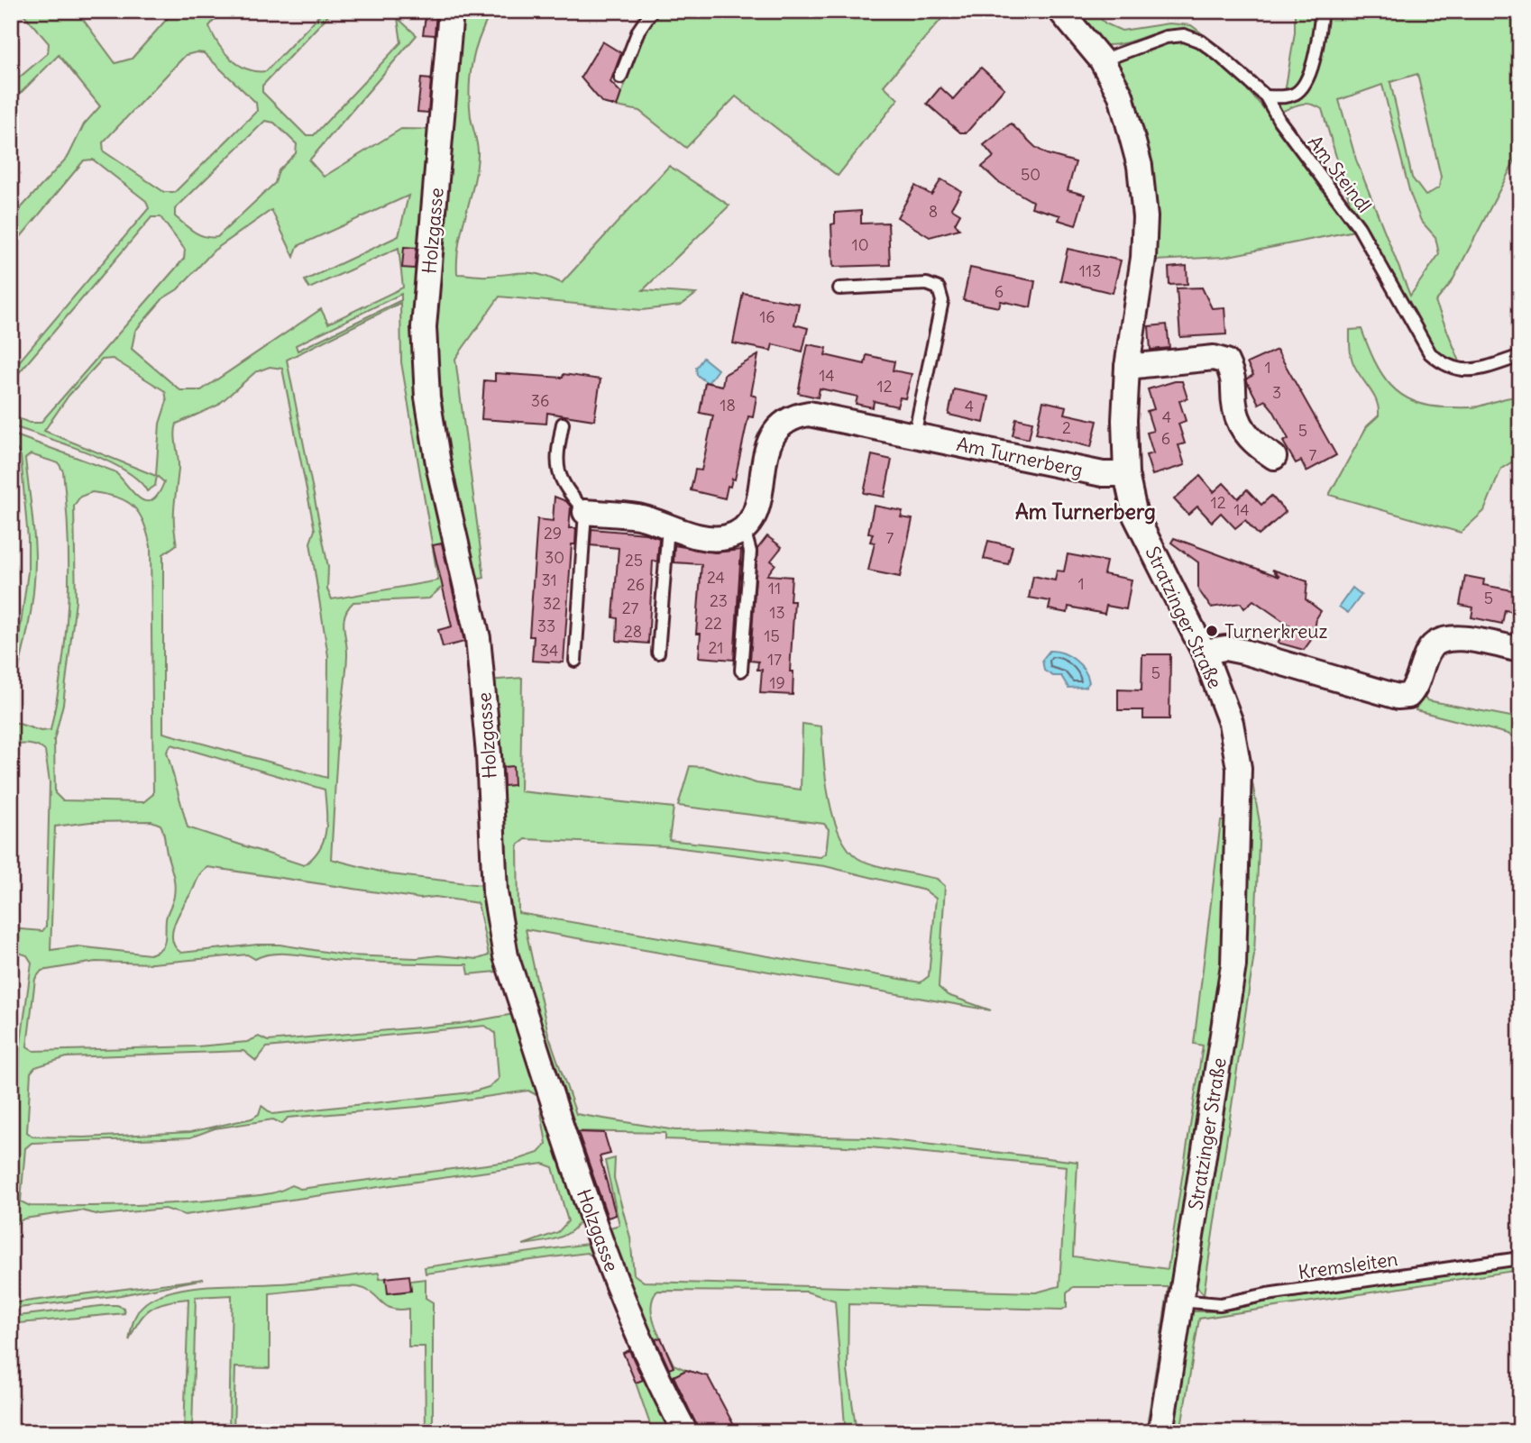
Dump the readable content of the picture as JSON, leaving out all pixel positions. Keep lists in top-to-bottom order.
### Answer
{
  "streets": {
    "street": ["Holzgasse", "Am Turnerberg", "Stratzinger Straße"],
    "lane": ["Am Steindl", "Kremsleiten"]
  },
  "crossings": [
    ["Am Steindl", "Stratzinger Straße"],
    ["Am Turnerberg", "Stratzinger Straße"],
    ["Stratzinger Straße", "Kremsleiten"]
  ],
  "districts": ["Am Turnerberg"],
  "places": ["Turnerkreuz"],
  "house_numbers": [
    "50",
    "8",
    "10",
    "113",
    "6",
    "16",
    "1",
    "14",
    "12",
    "3",
    "36",
    "18",
    "4",
    "4",
    "2",
    "5",
    "6",
    "7",
    "12",
    "14",
    "29",
    "7",
    "30",
    "25",
    "24",
    "31",
    "1",
    "26",
    "11",
    "5",
    "23",
    "32",
    "27",
    "13",
    "22",
    "33",
    "28",
    "15",
    "21",
    "34",
    "17",
    "5",
    "19"
  ]
}
